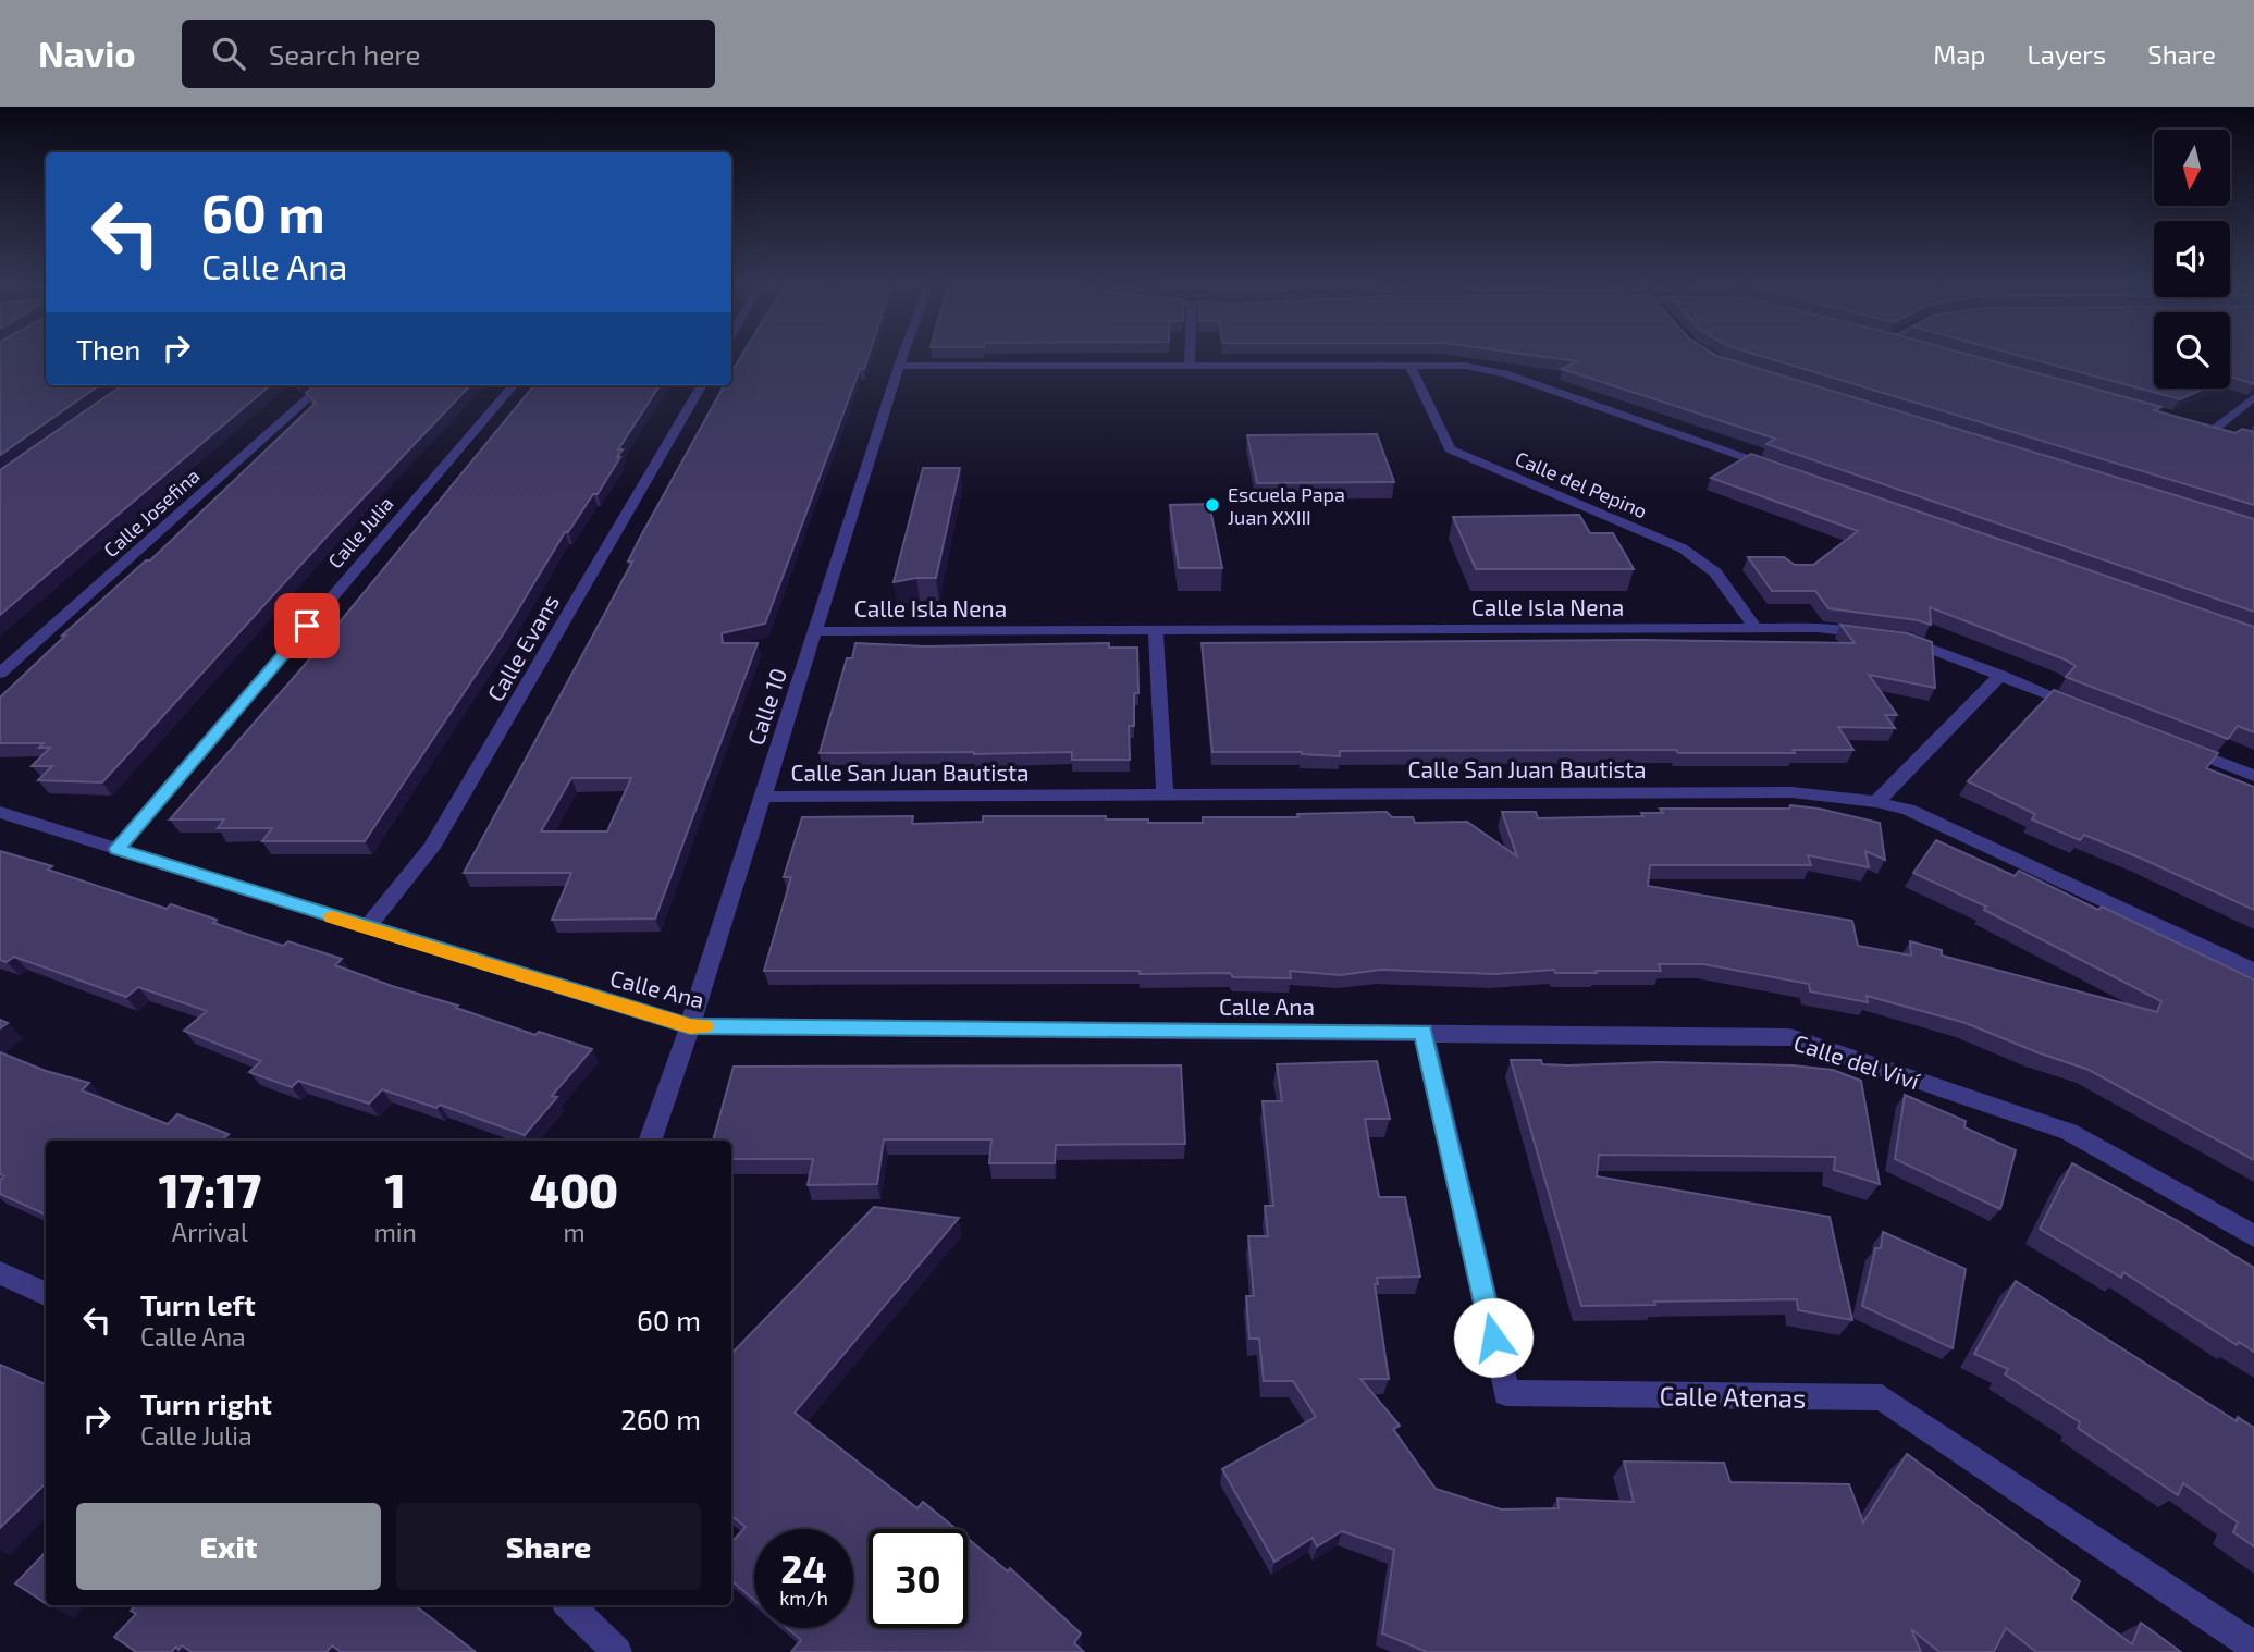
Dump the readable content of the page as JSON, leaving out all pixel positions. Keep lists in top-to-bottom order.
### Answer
{
  "streets": {
    "street": [
      "Calle del Pepino",
      "Calle Josefina",
      "Calle Julia",
      "Calle Isla Nena",
      "Calle Evans",
      "Calle 10",
      "Calle San Juan Bautista",
      "Calle Ana",
      "Calle del Viví",
      "Calle Atenas"
    ]
  },
  "crossings": [
    ["Calle del Pepino", "Calle Isla Nena"],
    ["Calle Julia", "Calle Ana"],
    ["Calle Isla Nena", "Calle 10"],
    ["Calle Evans", "Calle Ana"],
    ["Calle 10", "Calle San Juan Bautista"],
    ["Calle 10", "Calle Ana"],
    ["Calle Ana", "Calle del Viví"],
    ["Calle Ana", "Calle Atenas"],
    ["Calle del Viví", "Calle Atenas"]
  ],
  "places": ["Escuela Papa Juan XXIII"],
  "north": "bottom",
  "page": {
    "header": "Navio",
    "search": "Search here",
    "nav": ["Map", "Layers", "Share"],
    "turn": ["60 m", "Calle Ana"],
    "then": "Then",
    "eta": [
      "17:17",
      "Arrival",
      "1",
      "min",
      "400",
      "m"
    ],
    "list": [
      {
        "name": "Turn left",
        "note": "Calle Ana",
        "value": "60 m"
      },
      {
        "name": "Turn right",
        "note": "Calle Julia",
        "value": "260 m"
      }
    ],
    "buttons": ["Exit", "Share"],
    "speed": "24 km/h",
    "limit": "30"
  }
}
